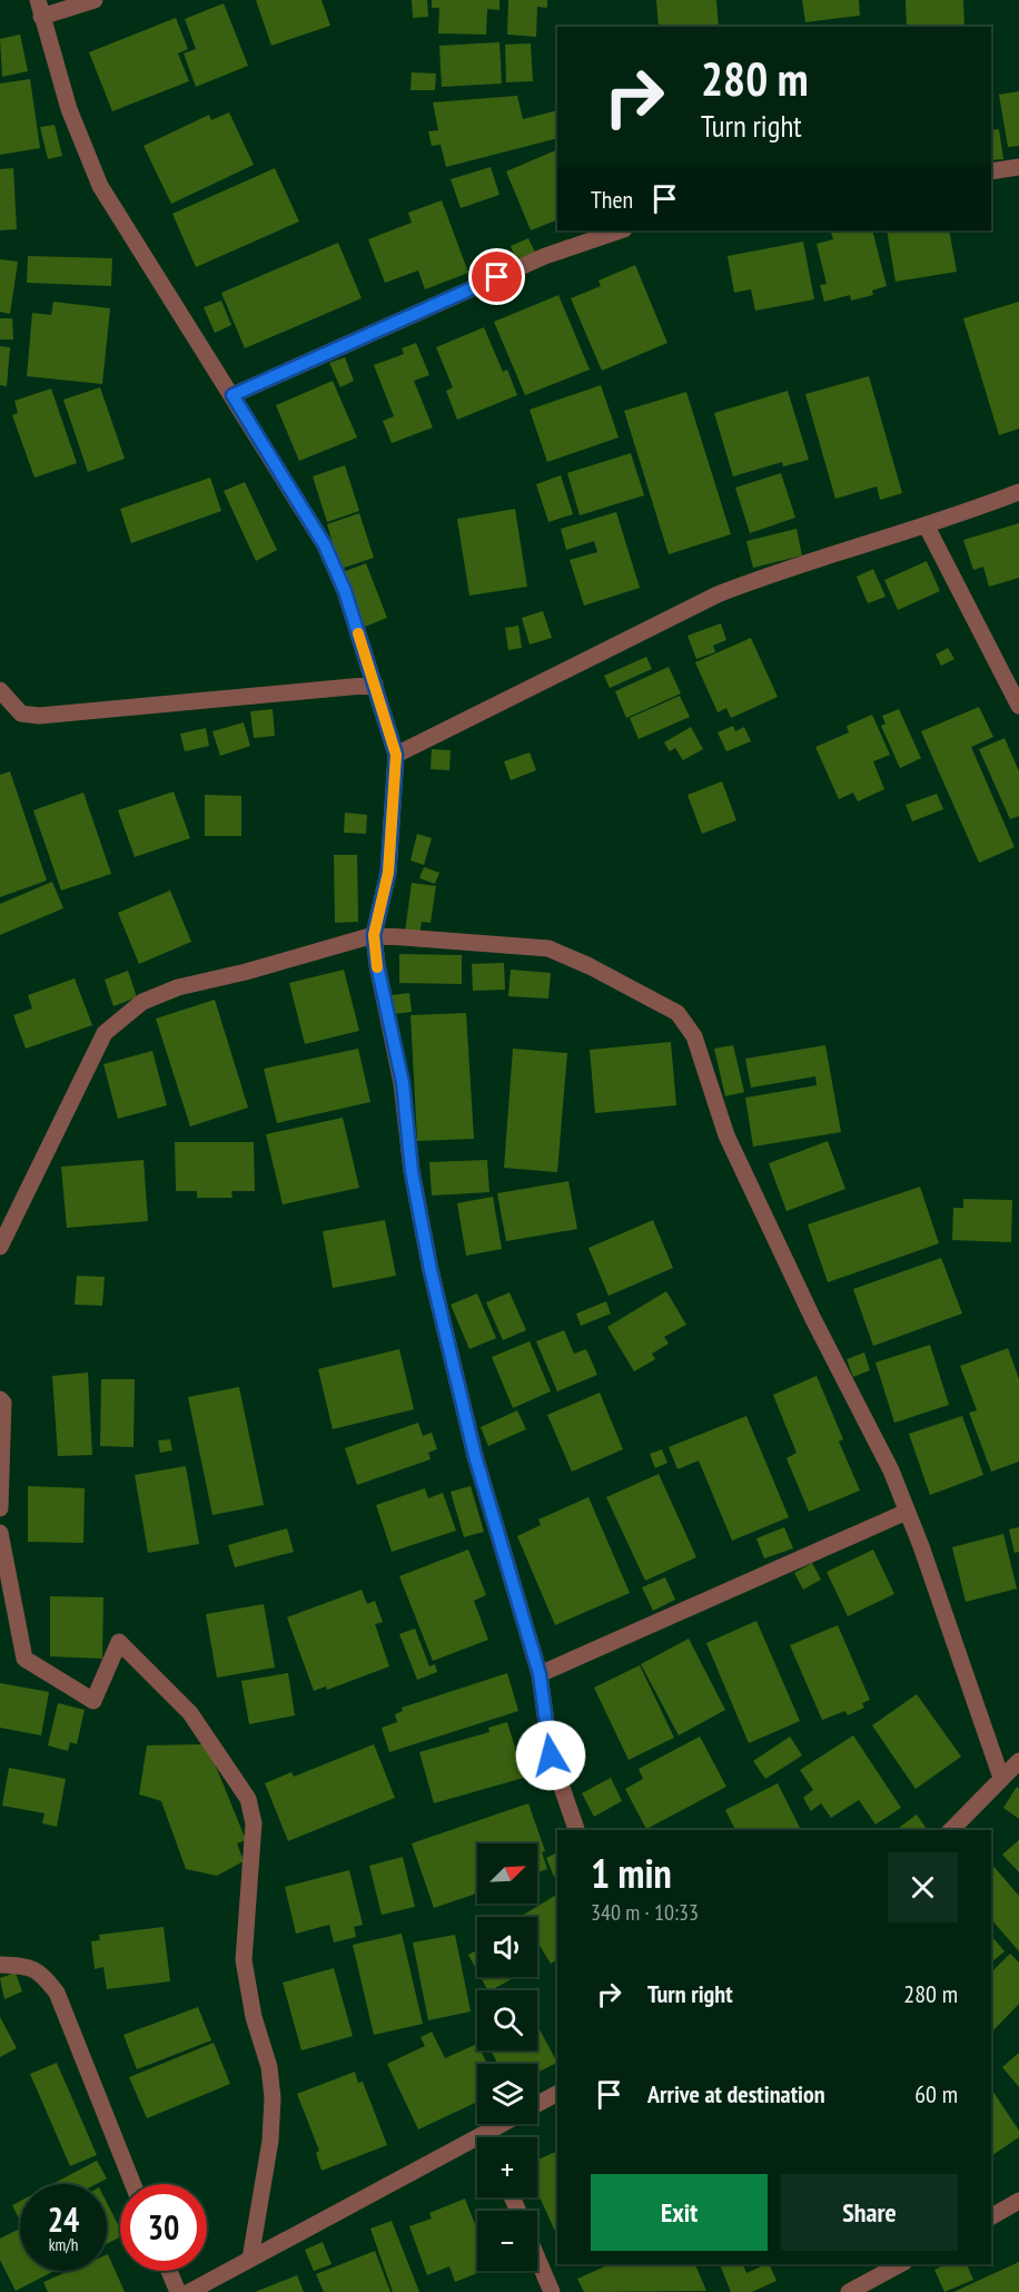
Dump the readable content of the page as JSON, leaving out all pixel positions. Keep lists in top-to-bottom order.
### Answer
{
  "north": "top right",
  "page": {
    "turn": ["280 m", "Turn right"],
    "then": "Then",
    "heading": ["1 min", "340 m · 10:33"],
    "map_buttons": ["+", "−"],
    "list": [
      {
        "name": "Turn right",
        "value": "280 m"
      },
      {
        "name": "Arrive at destination",
        "value": "60 m"
      }
    ],
    "buttons": ["Exit", "Share"],
    "speed": "24 km/h",
    "limit": "30"
  }
}
